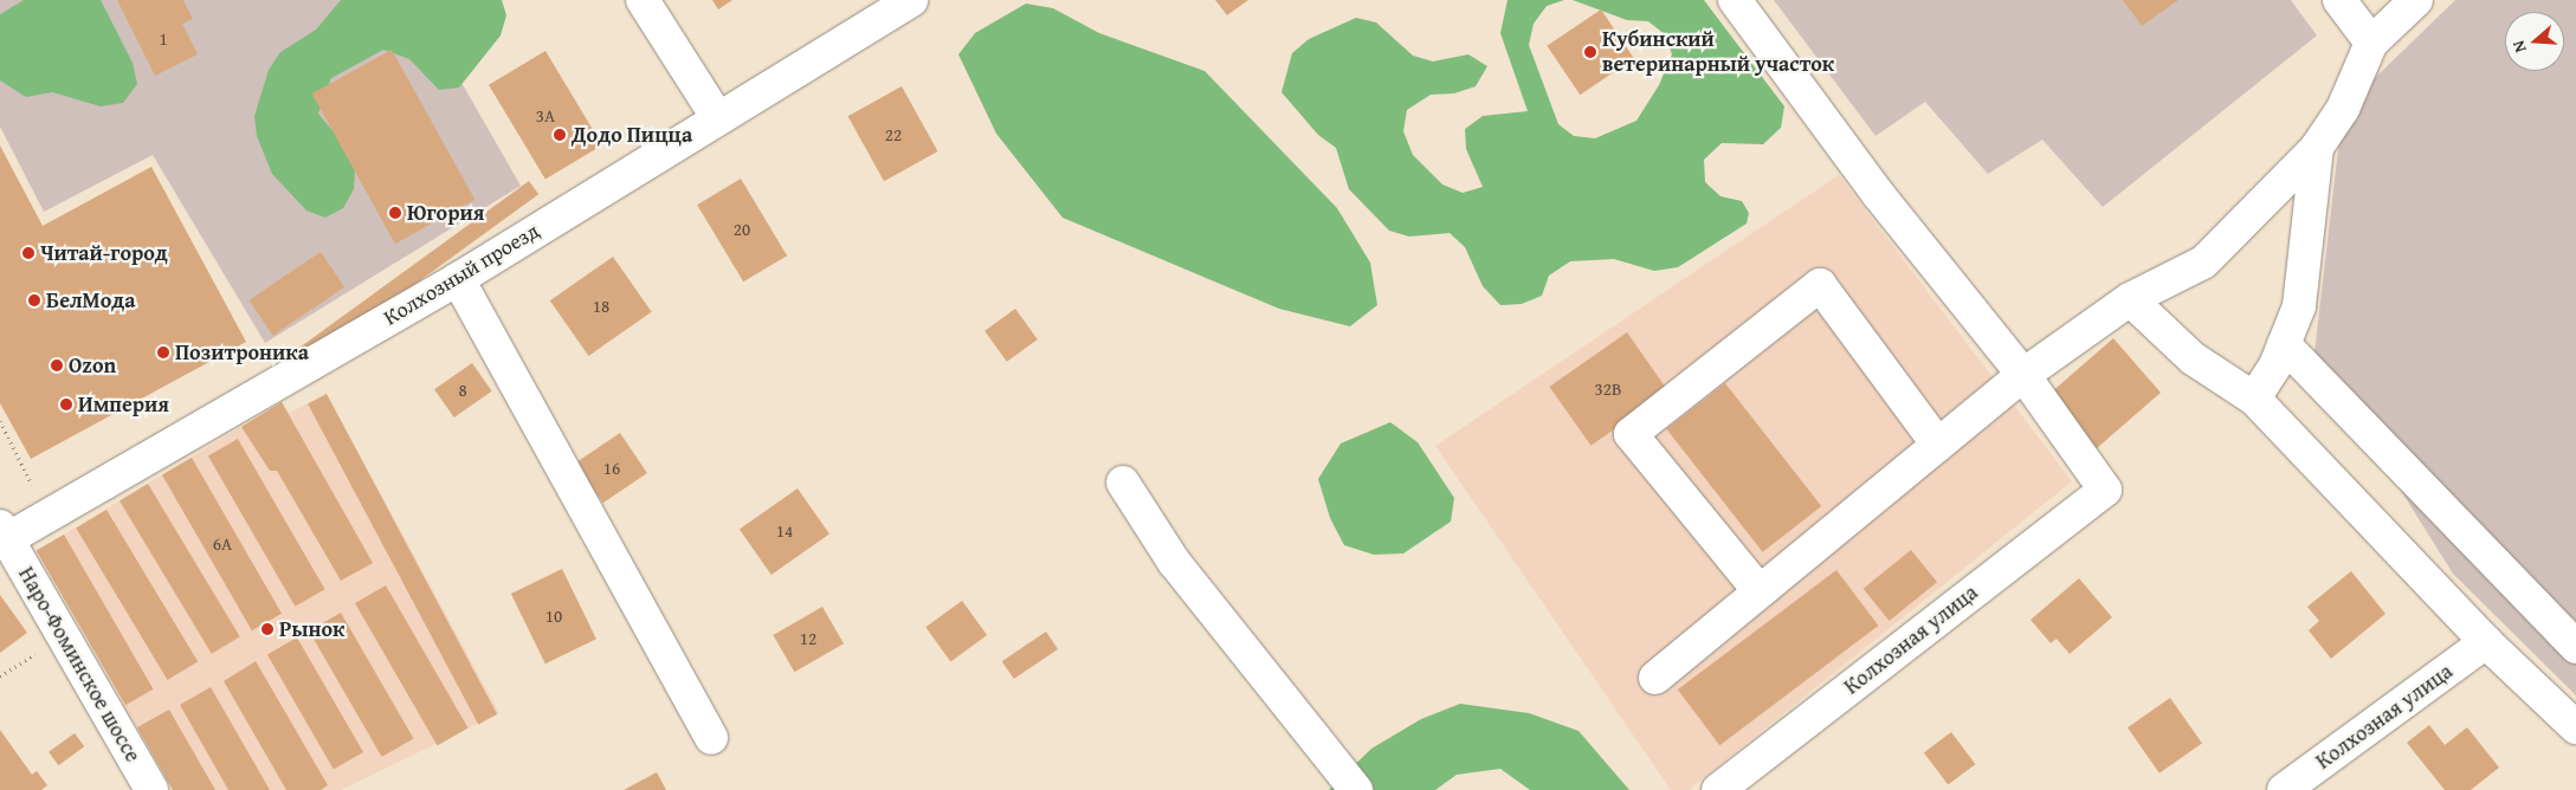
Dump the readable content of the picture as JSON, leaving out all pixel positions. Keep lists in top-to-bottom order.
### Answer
{
  "streets": {
    "street": ["Колхозный проезд", "Колхозная улица", "Наро-Фоминское шоссе"]
  },
  "crossings": [
    ["Колхозный проезд", "Наро-Фоминское шоссе"]
  ],
  "places": [
    "Кубинский ветеринарный участок",
    "Додо Пицца",
    "Югория",
    "Читай-город",
    "БелМода",
    "Позитроника",
    "Ozon",
    "Империя",
    "Рынок"
  ],
  "house_numbers": [
    "1",
    "3А",
    "22",
    "20",
    "18",
    "32В",
    "8",
    "16",
    "14",
    "6А",
    "10",
    "12"
  ],
  "north": "left"
}
